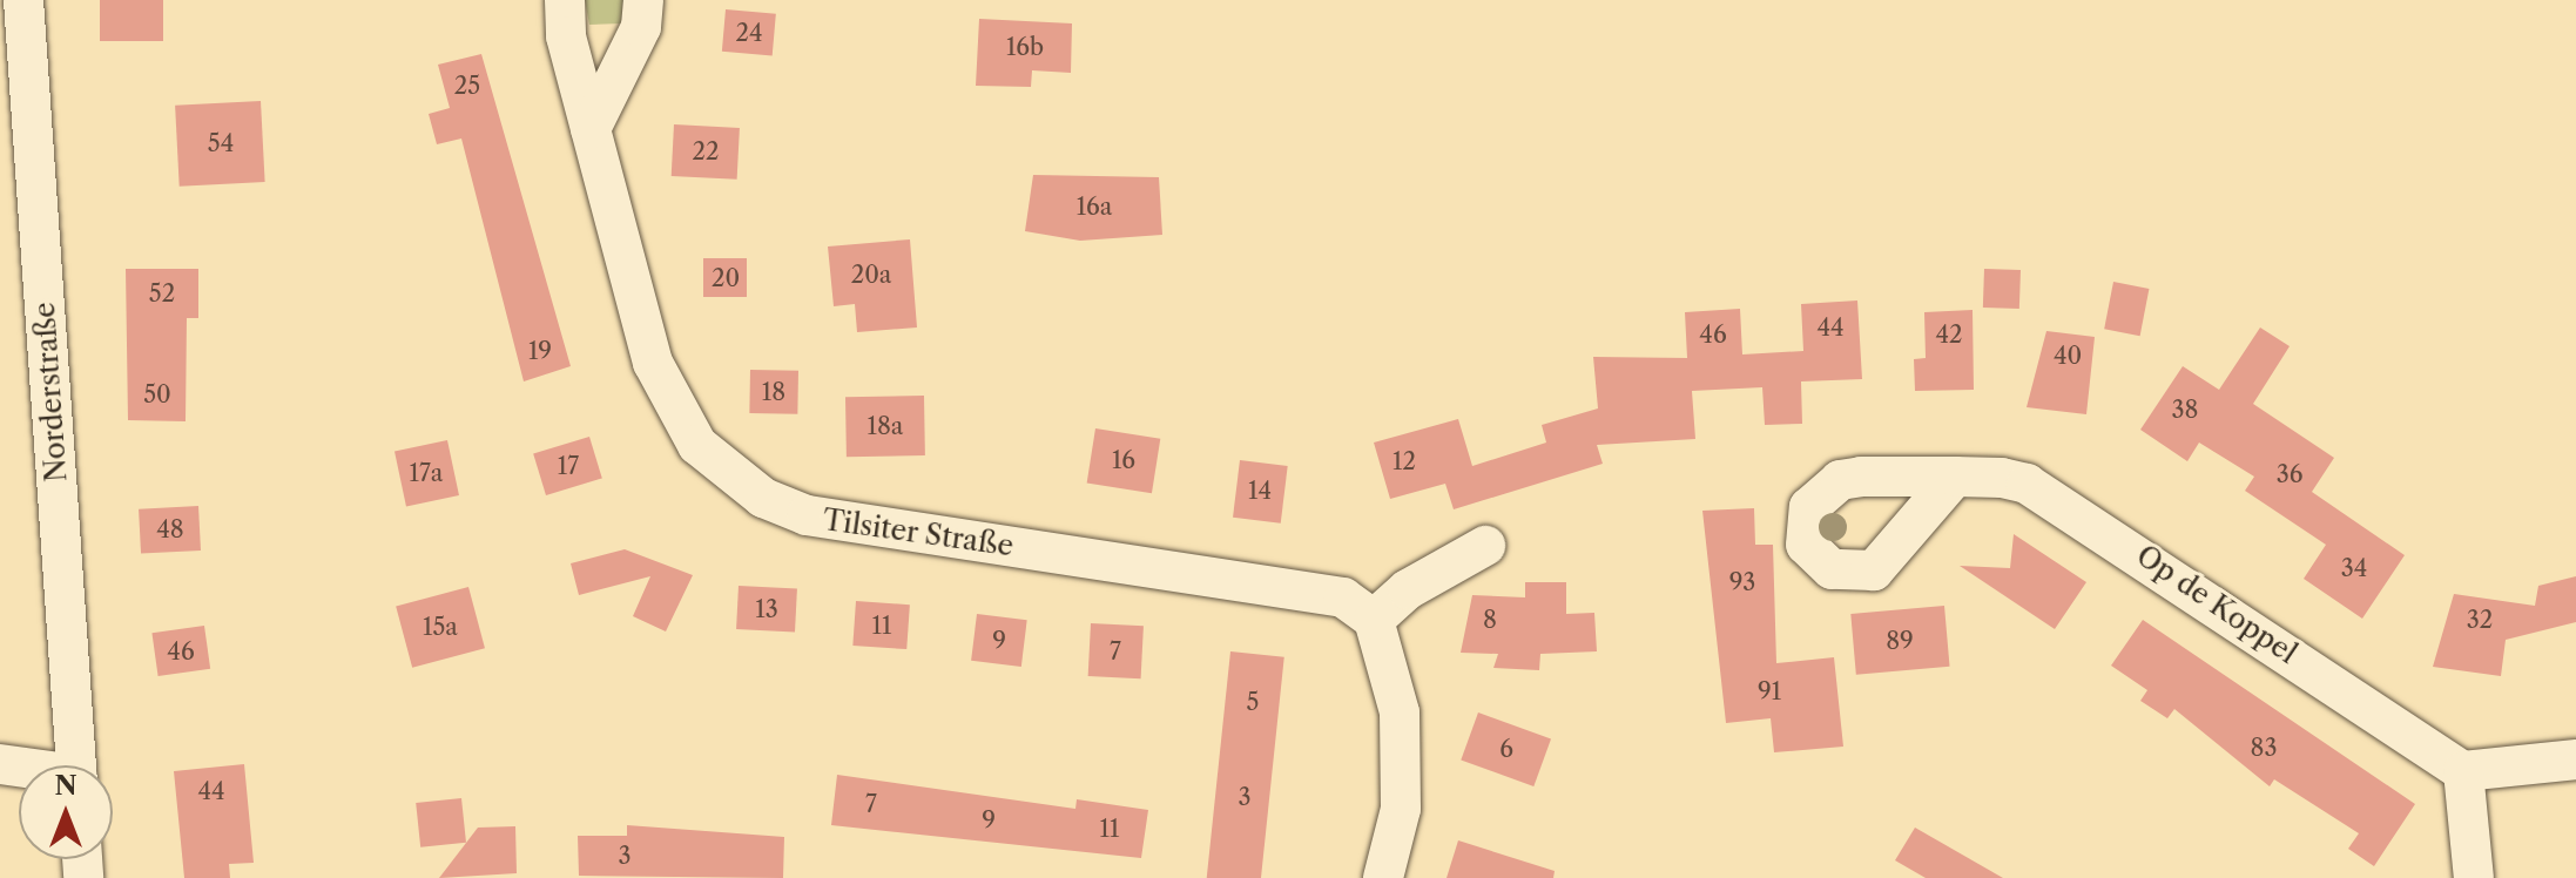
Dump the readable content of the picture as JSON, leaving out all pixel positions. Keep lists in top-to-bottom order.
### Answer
{
  "streets": {
    "street": ["Norderstraße", "Tilsiter Straße", "Op de Koppel"]
  },
  "house_numbers": [
    "24",
    "16b",
    "25",
    "54",
    "22",
    "16a",
    "20a",
    "20",
    "52",
    "44",
    "46",
    "42",
    "19",
    "40",
    "18",
    "50",
    "38",
    "18a",
    "16",
    "12",
    "17",
    "17a",
    "36",
    "14",
    "48",
    "34",
    "93",
    "13",
    "8",
    "32",
    "11",
    "15a",
    "9",
    "89",
    "46",
    "7",
    "91",
    "5",
    "83",
    "6",
    "44",
    "3",
    "7",
    "9",
    "11",
    "3"
  ],
  "north": "top"
}
